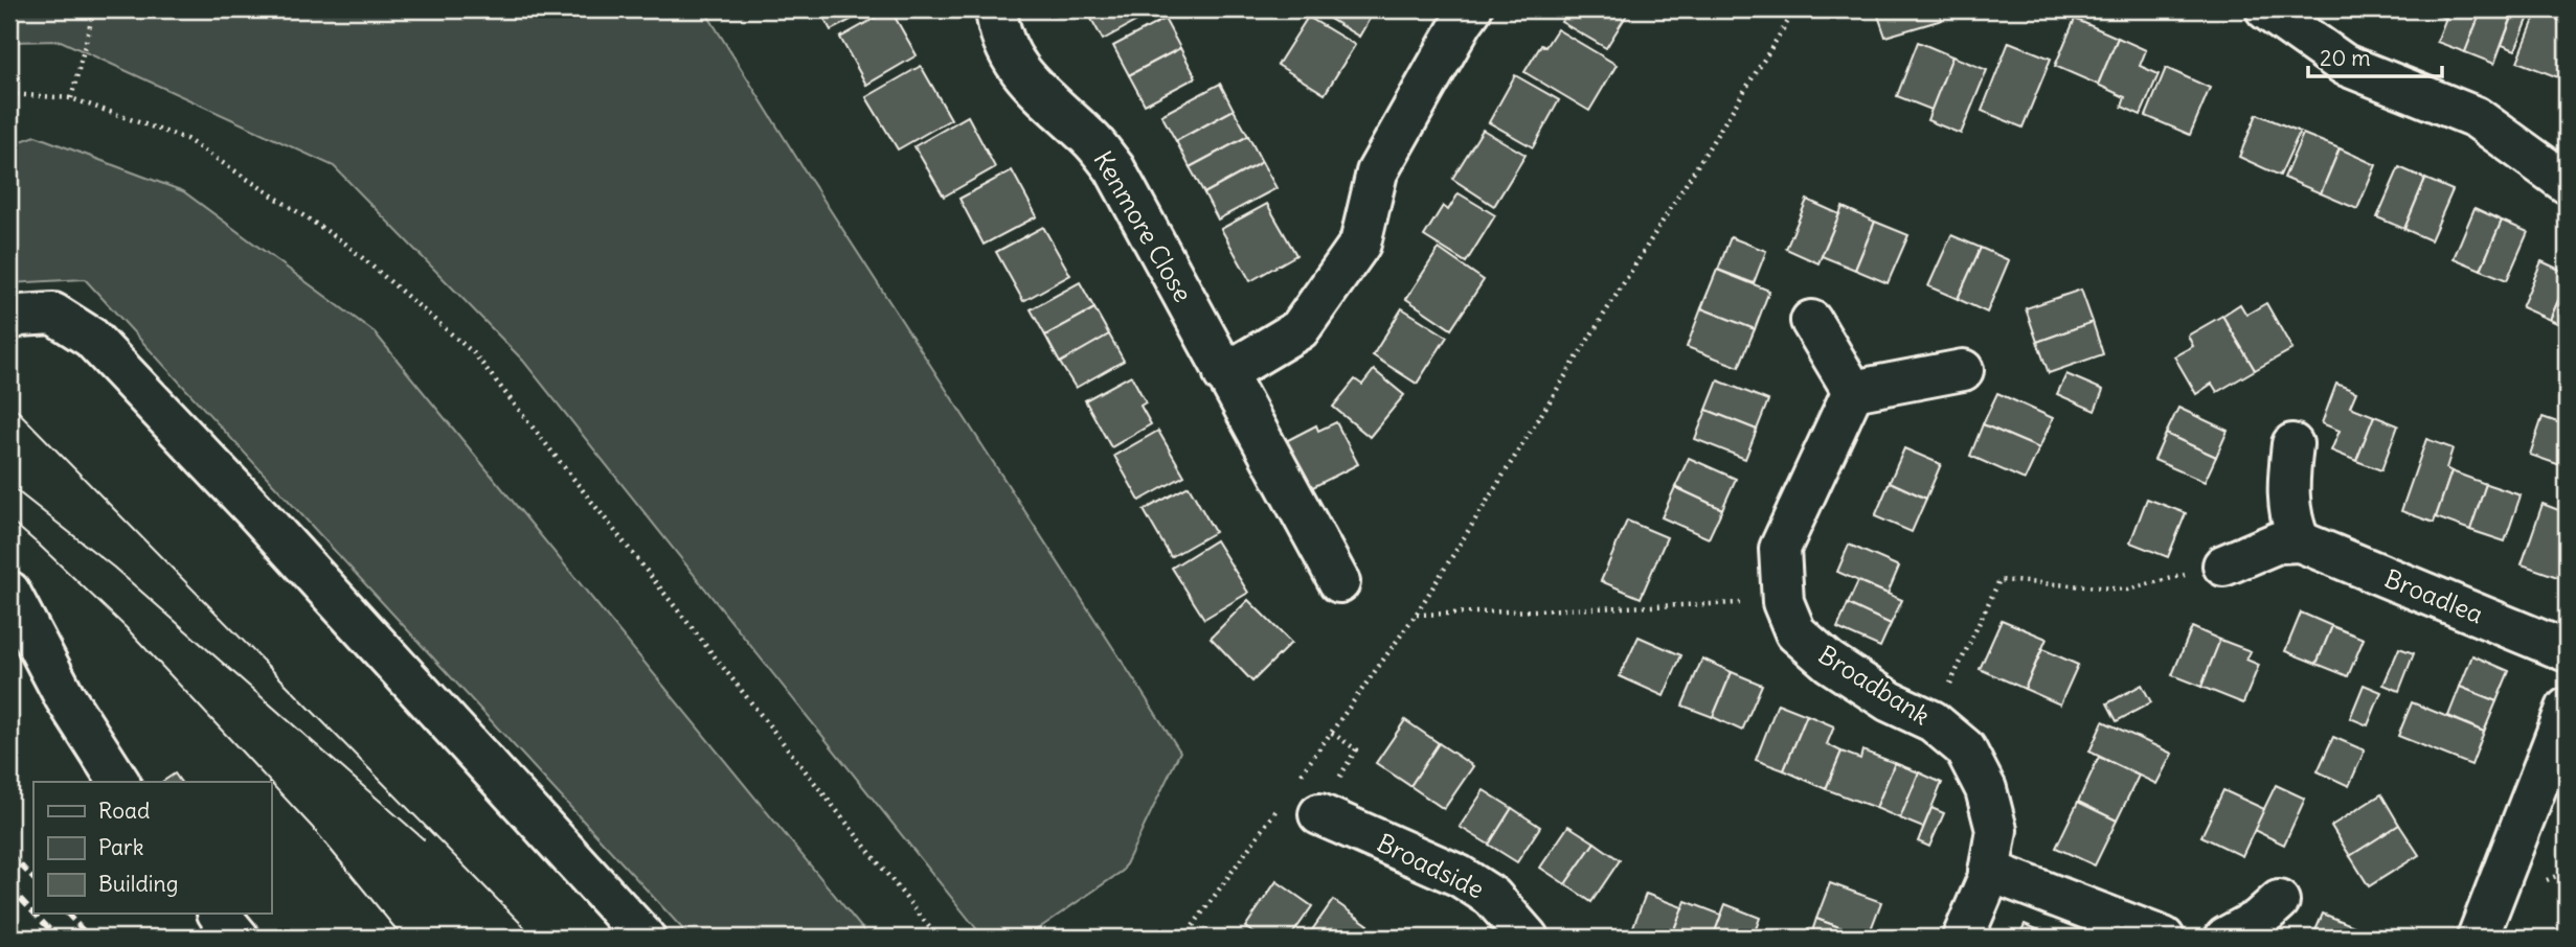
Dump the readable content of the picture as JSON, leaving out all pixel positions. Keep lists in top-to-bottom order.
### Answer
{
  "streets": {
    "street": [
      "Kenmore Close",
      "Broadlea",
      "Broadbank",
      "Broadside"
    ]
  },
  "legend": ["Road", "Park", "Building"],
  "scale_bar": "20 m"
}
